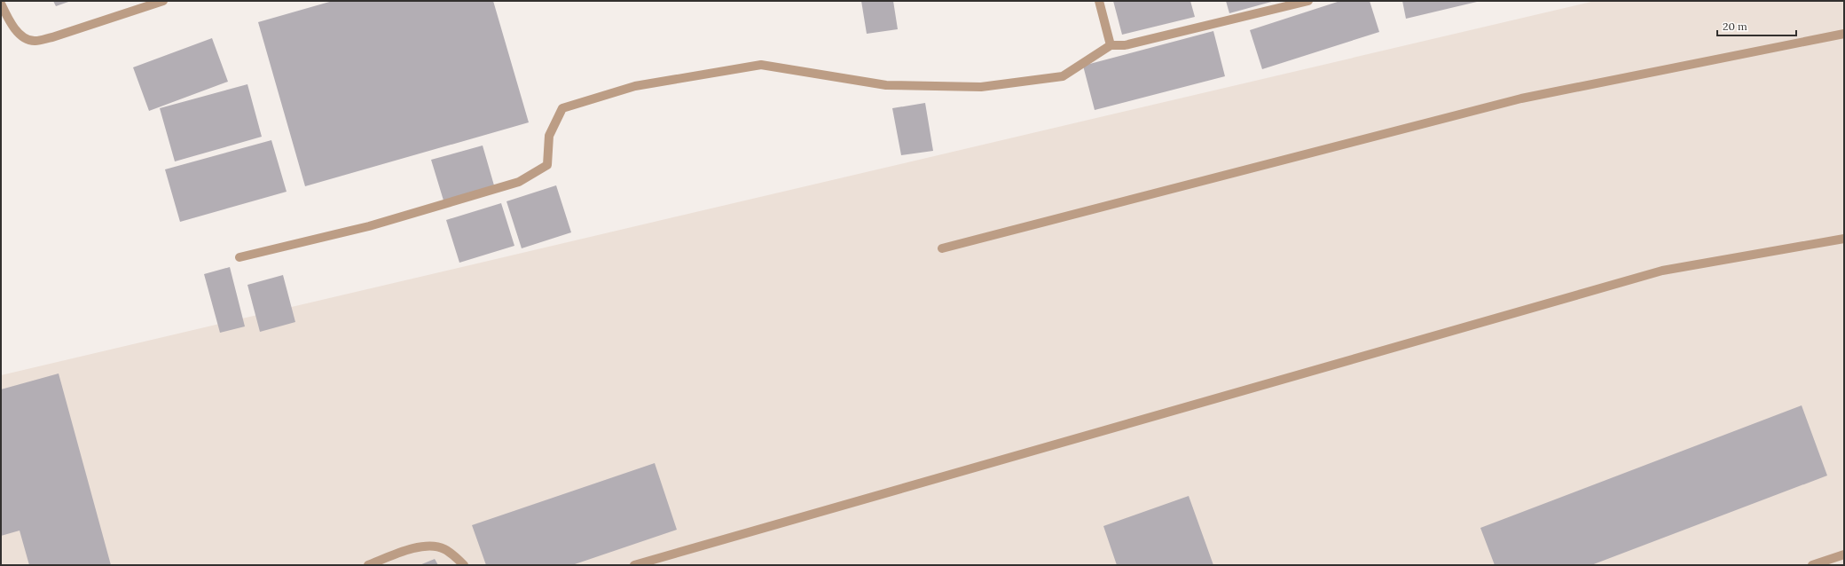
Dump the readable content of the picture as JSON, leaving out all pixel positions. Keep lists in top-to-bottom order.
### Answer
{
  "scale_bar": "20 m"
}
